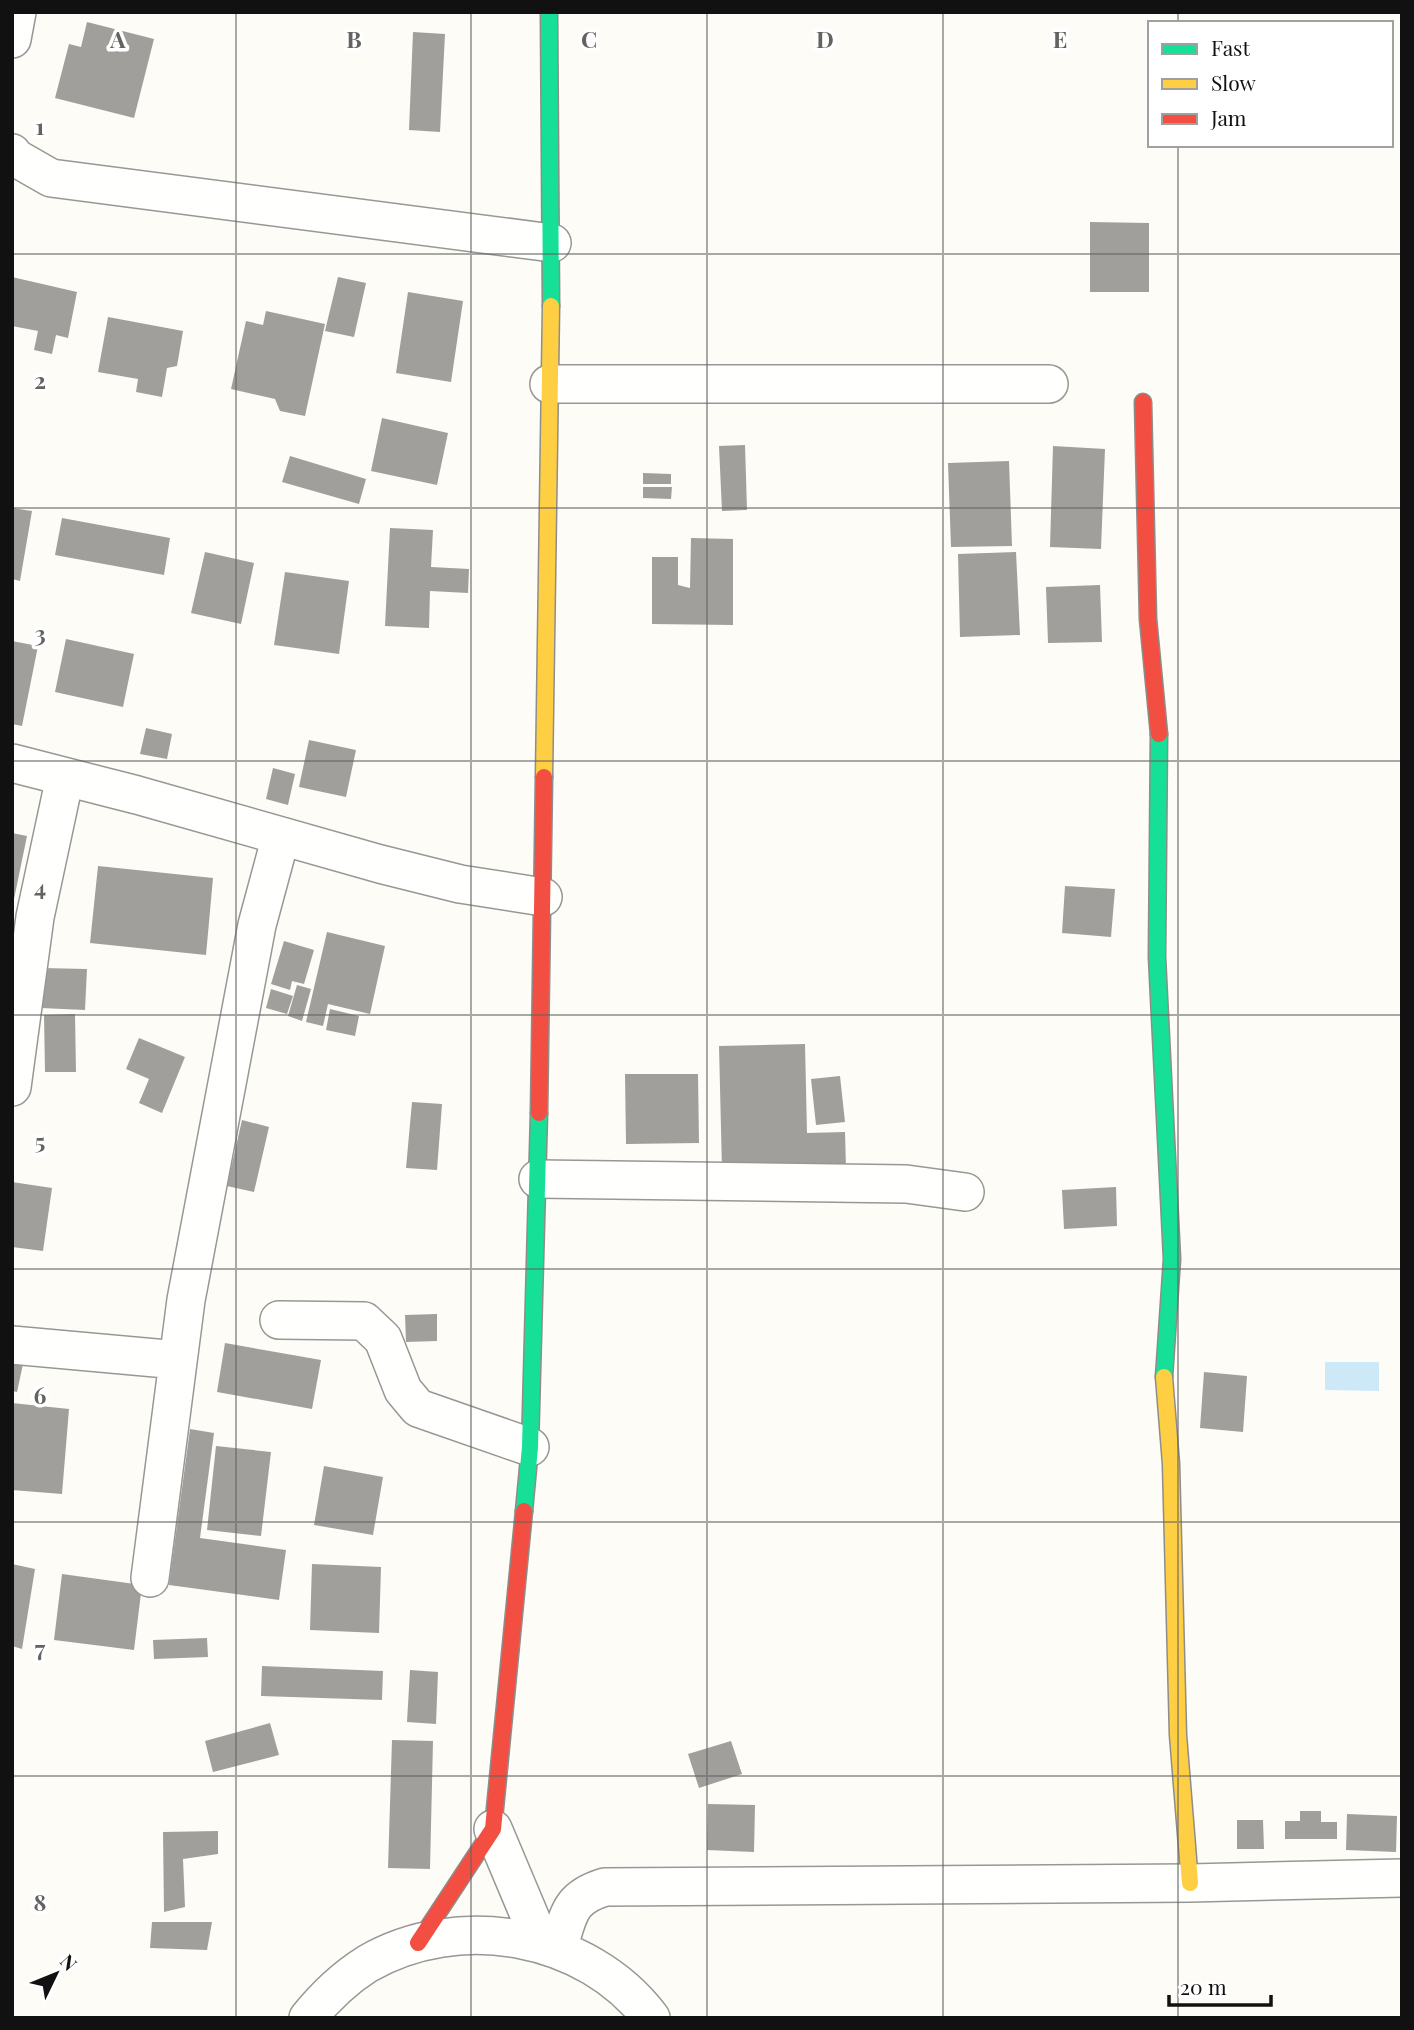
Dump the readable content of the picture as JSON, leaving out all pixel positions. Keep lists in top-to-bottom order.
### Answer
{
  "legend": ["Fast", "Slow", "Jam"],
  "scale_bar": "20 m",
  "north": "top right",
  "grid": {
    "columns": [
      "A",
      "B",
      "C",
      "D",
      "E"
    ],
    "rows": [
      "1",
      "2",
      "3",
      "4",
      "5",
      "6",
      "7",
      "8"
    ]
  }
}
